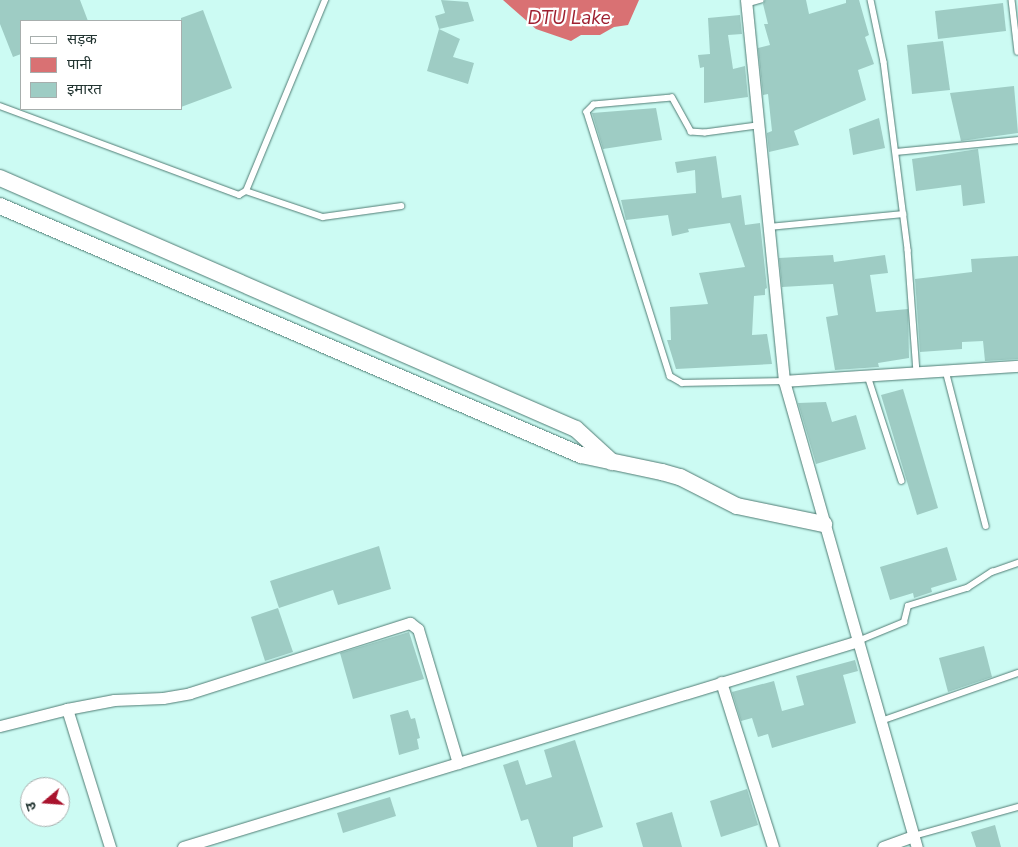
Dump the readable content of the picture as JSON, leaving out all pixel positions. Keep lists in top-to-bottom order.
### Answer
{
  "water": ["DTU Lake"],
  "legend": ["सड़क", "पानी", "इमारत"],
  "north": "left"
}
